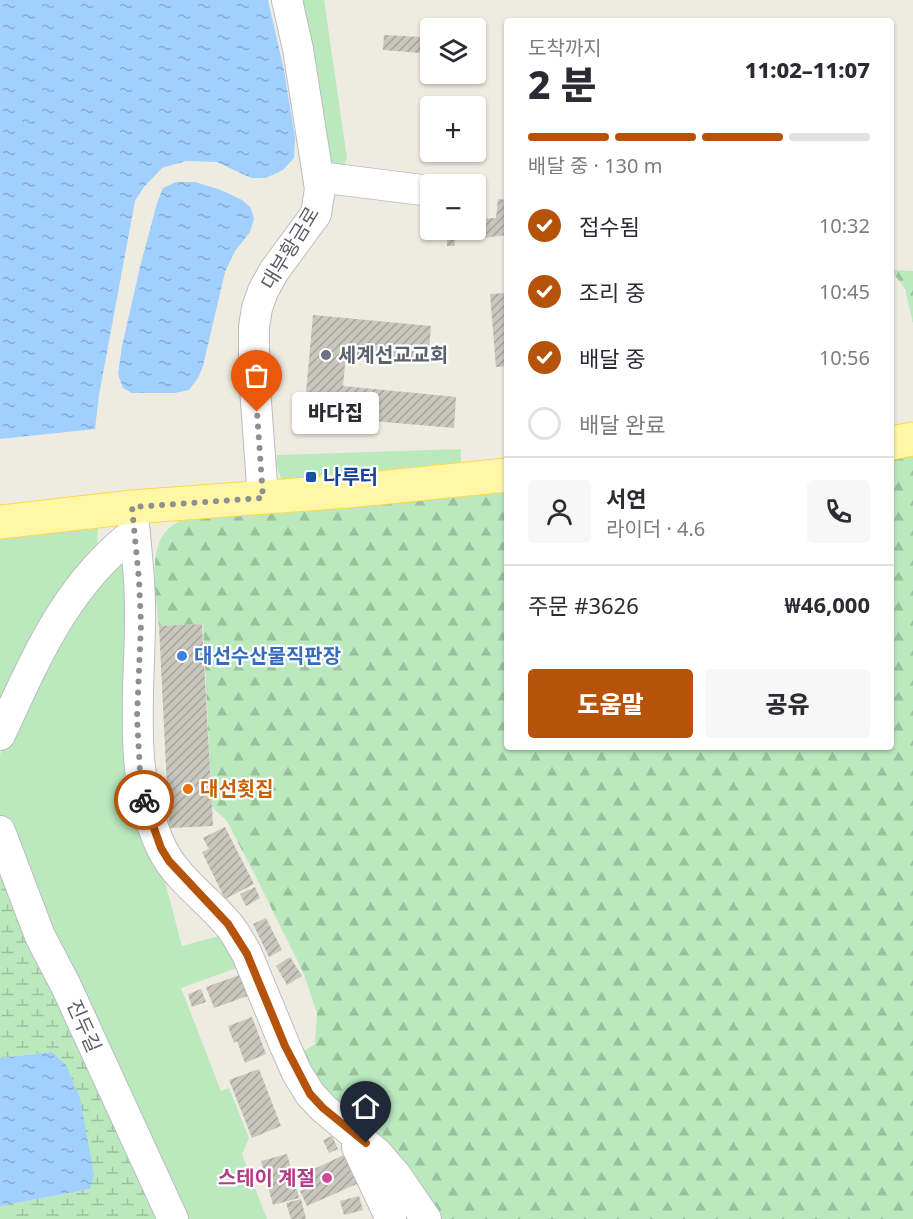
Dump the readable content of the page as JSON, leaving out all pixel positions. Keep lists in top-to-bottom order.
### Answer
{
  "streets": {
    "street": ["대부황금로", "진두길"]
  },
  "places": {
    "other": [
      "세계선교교회",
      "바다집",
      "대선수산물직판장",
      "대선횟집",
      "스테이 계절"
    ],
    "transit": ["나루터"]
  },
  "page": {
    "map_buttons": ["+", "−"],
    "heading": ["2 분", "도착까지", "11:02–11:07"],
    "panel": [
      "서연",
      "라이더 · 4.6",
      "주문 #3626",
      "₩46,000"
    ],
    "bar": "배달 중 · 130 m",
    "list": [
      ["접수됨", "10:32"],
      ["조리 중", "10:45"],
      ["배달 중", "10:56"],
      "배달 완료"
    ],
    "bubble": "바다집",
    "buttons": ["도움말", "공유"]
  }
}
